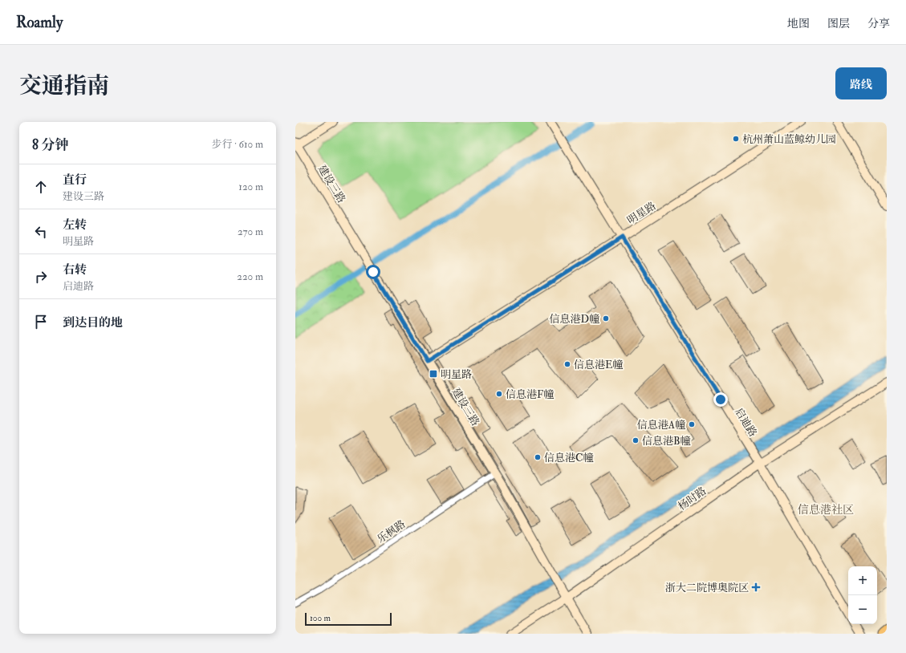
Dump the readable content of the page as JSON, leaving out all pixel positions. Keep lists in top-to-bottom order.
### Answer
{
  "streets": {
    "street": [
      "建设三路",
      "明星路",
      "启迪路",
      "杨时路",
      "乐枫路"
    ]
  },
  "crossings": [
    ["建设三路", "明星路"],
    ["建设三路", "杨时路"],
    ["建设三路", "乐枫路"],
    ["明星路", "启迪路"],
    ["启迪路", "杨时路"]
  ],
  "districts": ["信息港社区"],
  "places": {
    "other": [
      "杭州萧山蓝鲸幼儿园",
      "信息港D幢",
      "信息港E幢",
      "信息港F幢",
      "信息港A幢",
      "信息港B幢",
      "信息港C幢"
    ],
    "transit": ["明星路"],
    "health": ["浙大二院博奥院区"]
  },
  "scale_bar": "100 m",
  "page": {
    "header": "Roamly",
    "nav": ["地图", "图层", "分享"],
    "title": "交通指南",
    "buttons": "路线",
    "heading": ["8 分钟", "步行 · 610 m"],
    "list": [
      ["直行", "建设三路", "120 m"],
      ["左转", "明星路", "270 m"],
      ["右转", "启迪路", "220 m"],
      "到达目的地"
    ],
    "map_buttons": ["+", "−"],
    "scale": "100 m"
  }
}
